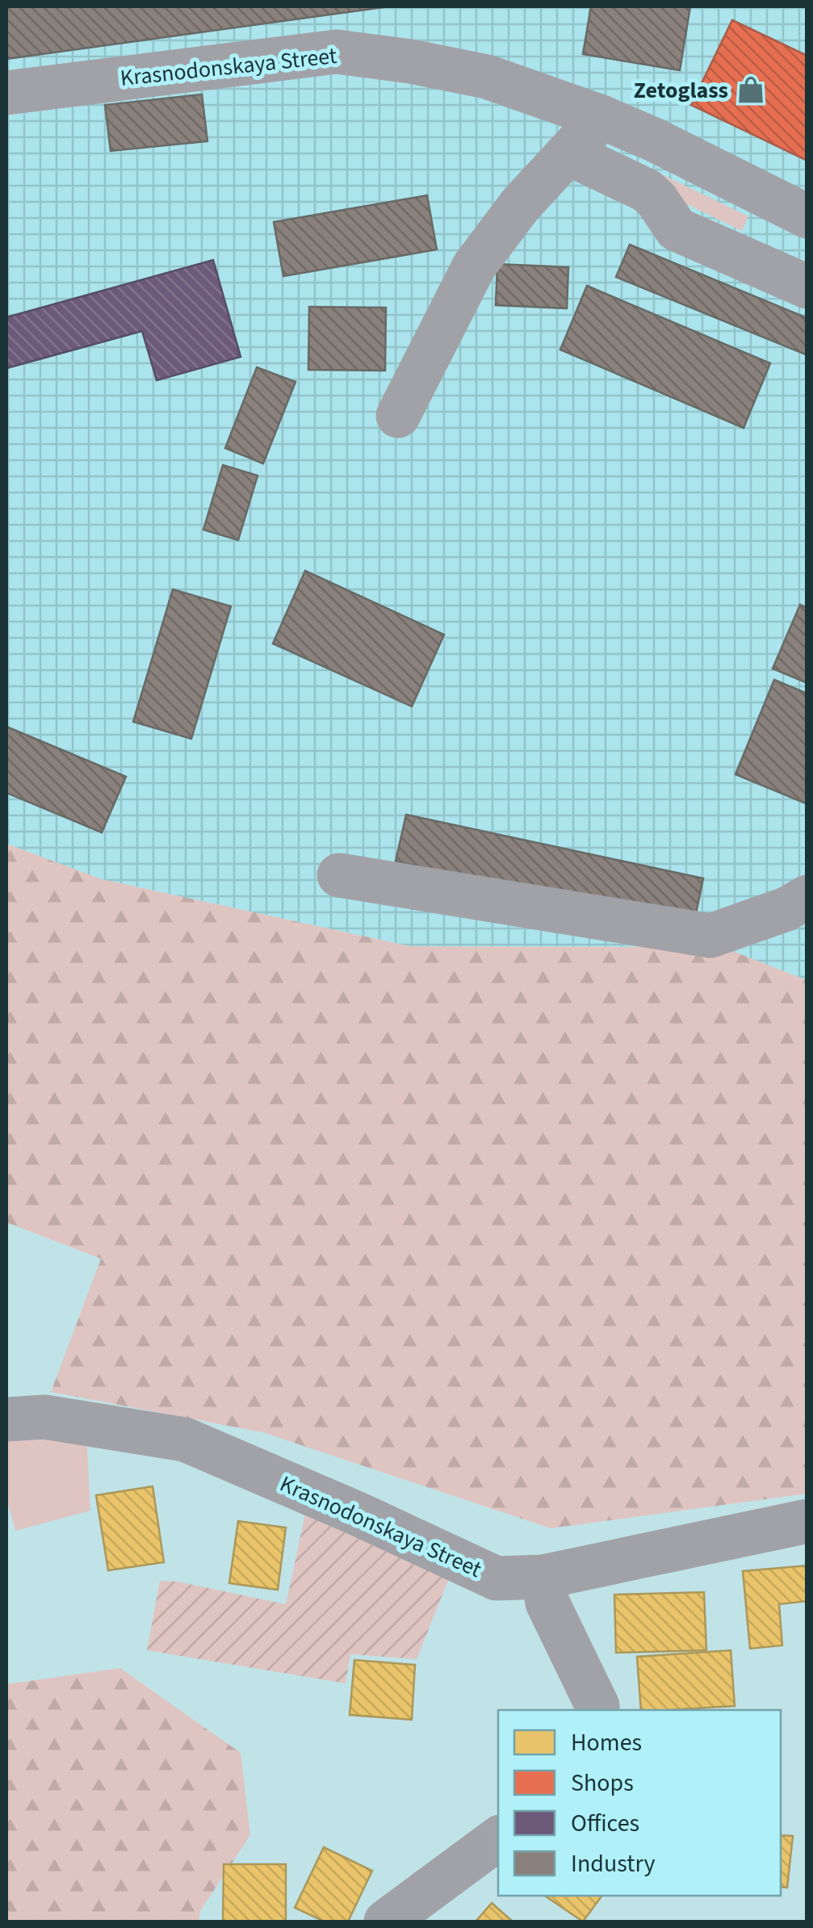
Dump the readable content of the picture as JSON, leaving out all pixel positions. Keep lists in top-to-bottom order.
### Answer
{
  "streets": {
    "street": ["Krasnodonskaya Street"]
  },
  "places": {
    "shop": ["Zetoglass"]
  },
  "legend": [
    "Homes",
    "Shops",
    "Offices",
    "Industry"
  ]
}
